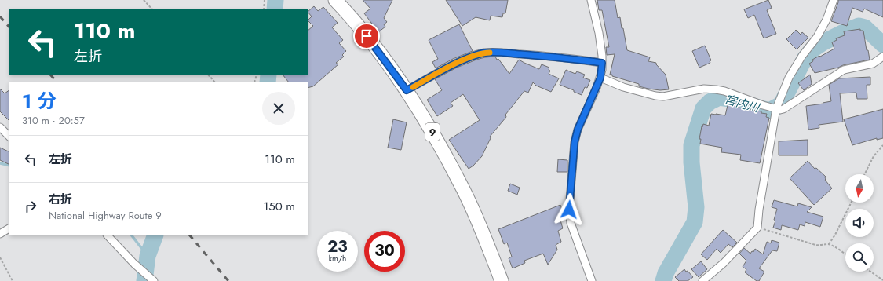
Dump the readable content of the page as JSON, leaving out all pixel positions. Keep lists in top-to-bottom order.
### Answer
{
  "streets": {
    "highway": ["9"]
  },
  "water": ["宮内川"],
  "north": "bottom",
  "page": {
    "turn": ["110 m", "左折"],
    "heading": ["1 分", "310 m · 20:57"],
    "list": [
      {
        "name": "左折",
        "value": "110 m"
      },
      {
        "name": "右折",
        "note": "National Highway Route 9",
        "value": "150 m"
      }
    ],
    "speed": "23 km/h",
    "limit": "30"
  }
}
